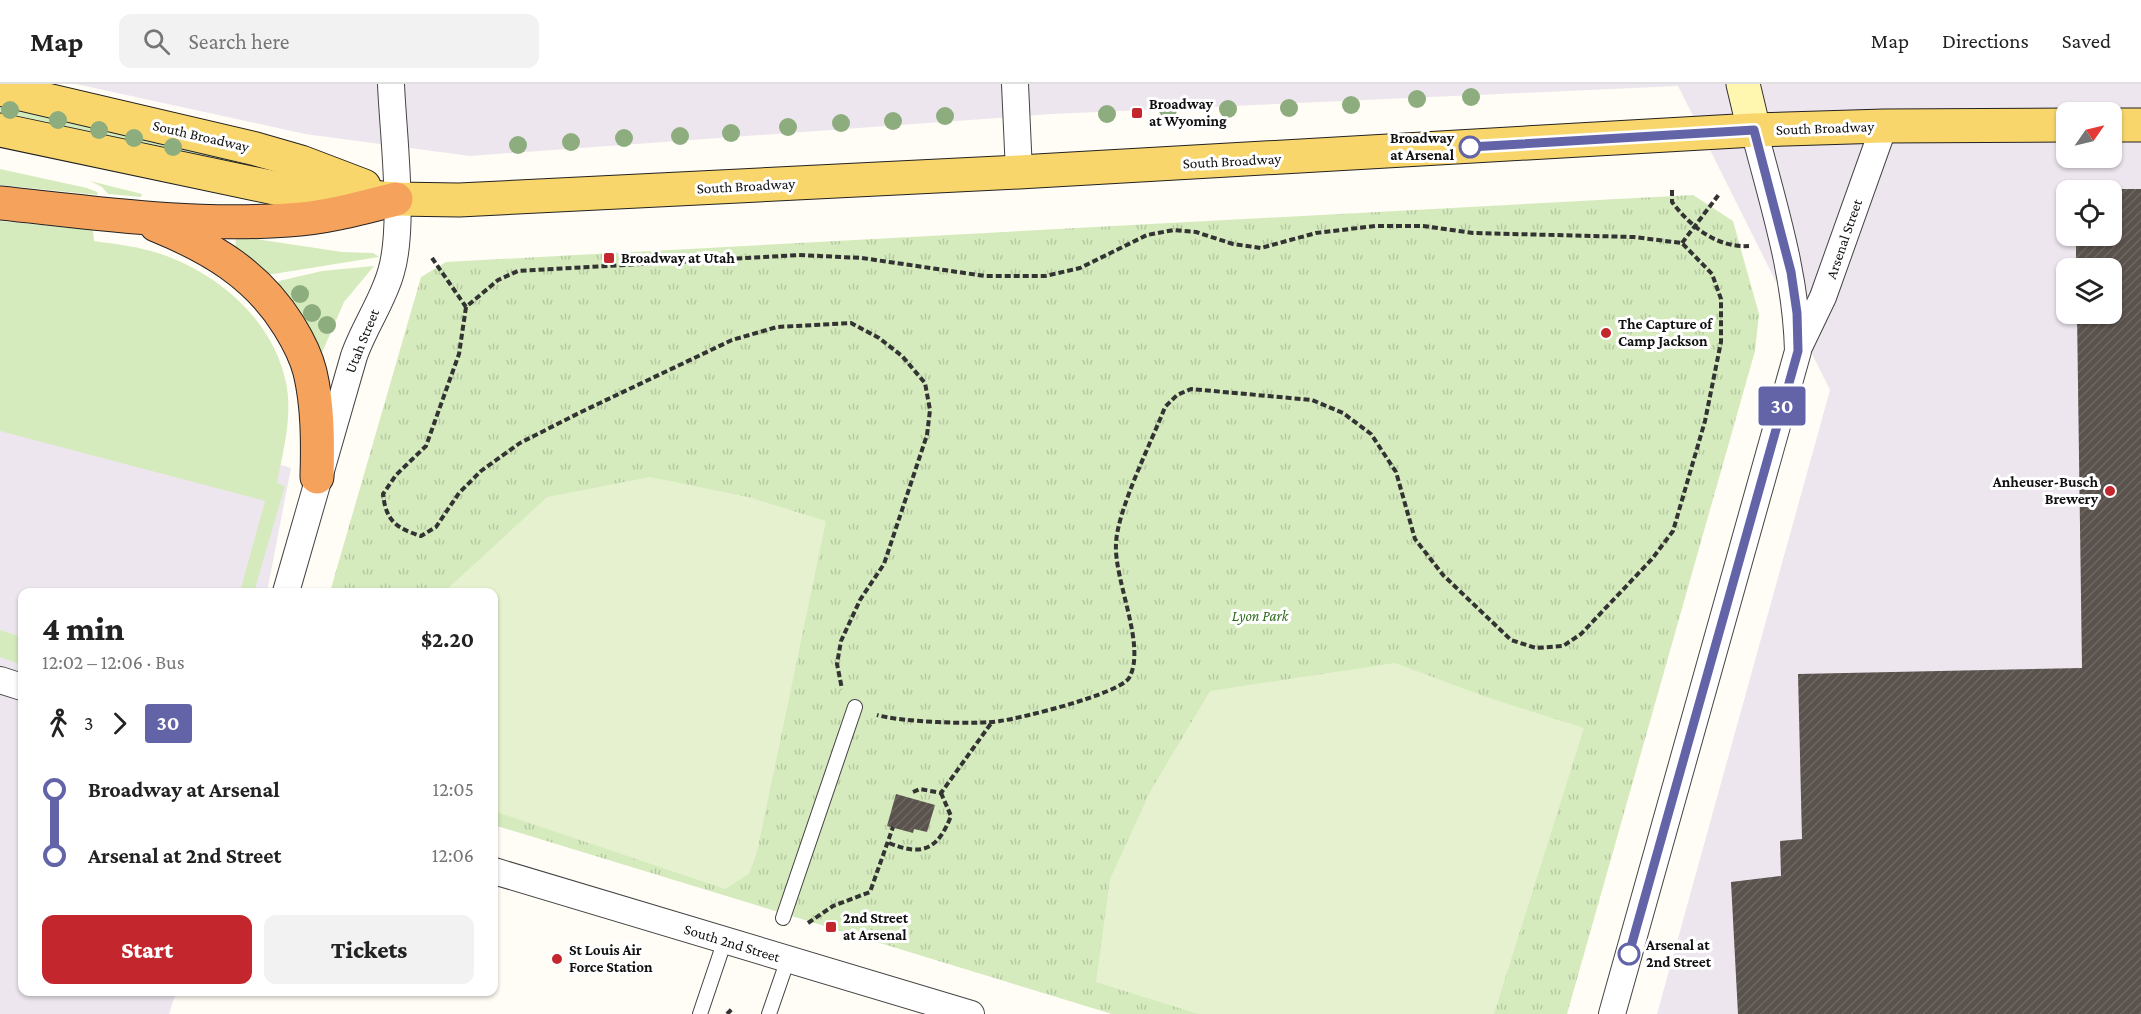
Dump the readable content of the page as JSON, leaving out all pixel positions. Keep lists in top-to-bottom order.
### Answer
{
  "streets": {
    "main road": ["South Broadway", "Arsenal Street"],
    "street": ["Utah Street", "South 2nd Street"]
  },
  "crossings": [
    ["South Broadway", "Arsenal Street"],
    ["South Broadway", "Utah Street"]
  ],
  "parks": ["Lyon Park"],
  "places": {
    "transit": ["Broadway at Wyoming", "Broadway at Utah", "2nd Street at Arsenal"],
    "other": [
      "Broadway at Arsenal",
      "The Capture of Camp Jackson",
      "Anheuser-Busch Brewery",
      "Arsenal at 2nd Street",
      "St Louis Air Force Station"
    ]
  },
  "lines": ["bus line 30"],
  "north": "top right",
  "page": {
    "header": "Map",
    "search": "Search here",
    "nav": ["Map", "Directions", "Saved"],
    "on_map": "30",
    "heading": ["4 min", "12:02 – 12:06 · Bus", "$2.20"],
    "legs": ["3", "30"],
    "list": [
      {
        "name": "Broadway at Arsenal",
        "value": "12:05"
      },
      {
        "name": "Arsenal at 2nd Street",
        "value": "12:06"
      }
    ],
    "buttons": ["Start", "Tickets"]
  }
}
